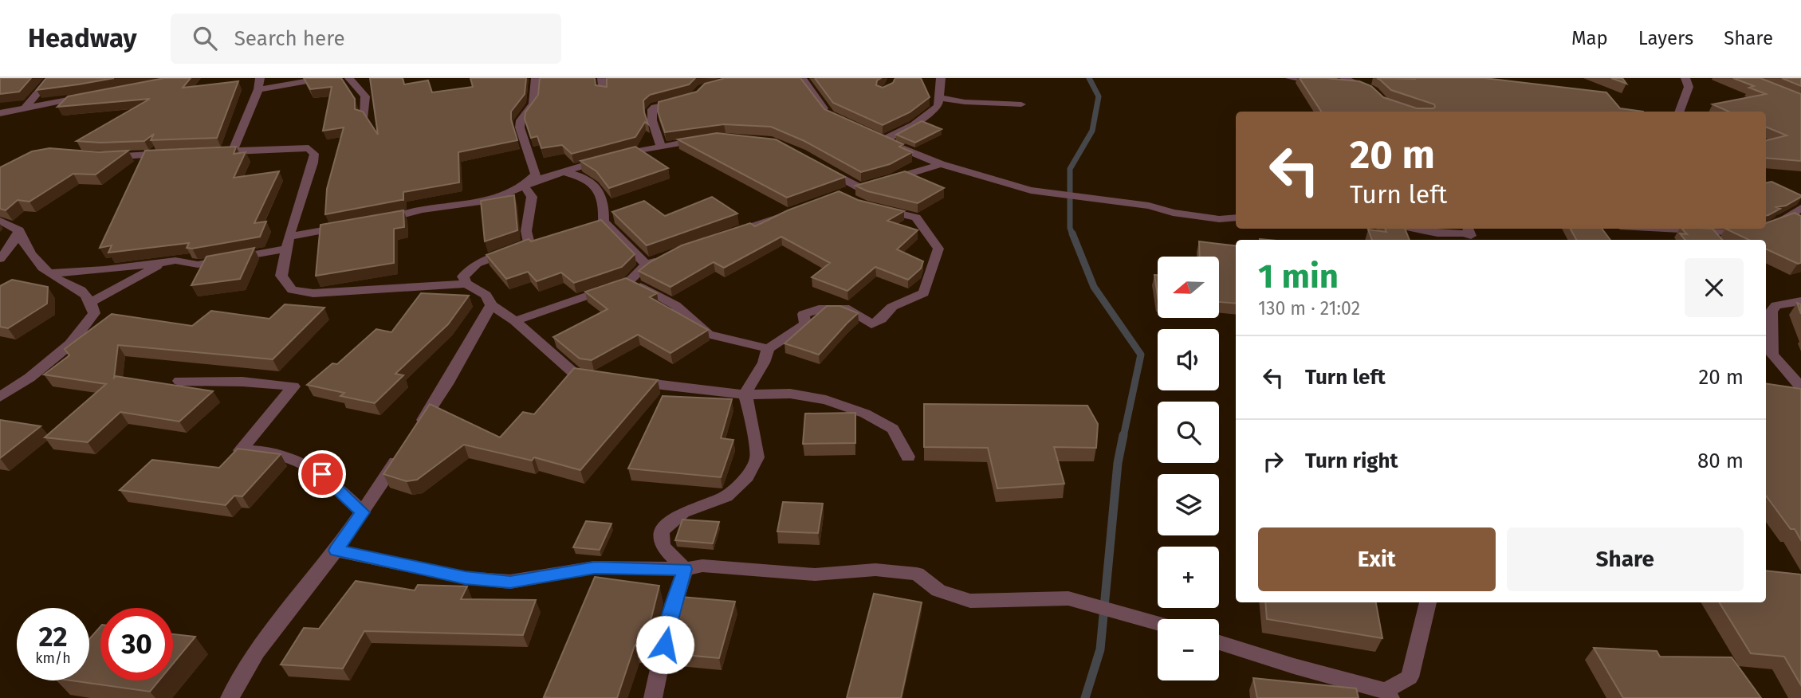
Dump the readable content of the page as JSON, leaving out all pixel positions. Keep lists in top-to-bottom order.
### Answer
{
  "north": "left",
  "page": {
    "header": "Headway",
    "search": "Search here",
    "nav": ["Map", "Layers", "Share"],
    "turn": ["20 m", "Turn left"],
    "heading": ["1 min", "130 m · 21:02"],
    "map_buttons": ["+", "−"],
    "list": [
      {
        "name": "Turn left",
        "value": "20 m"
      },
      {
        "name": "Turn right",
        "value": "80 m"
      }
    ],
    "buttons": ["Exit", "Share"],
    "speed": "22 km/h",
    "limit": "30"
  }
}
